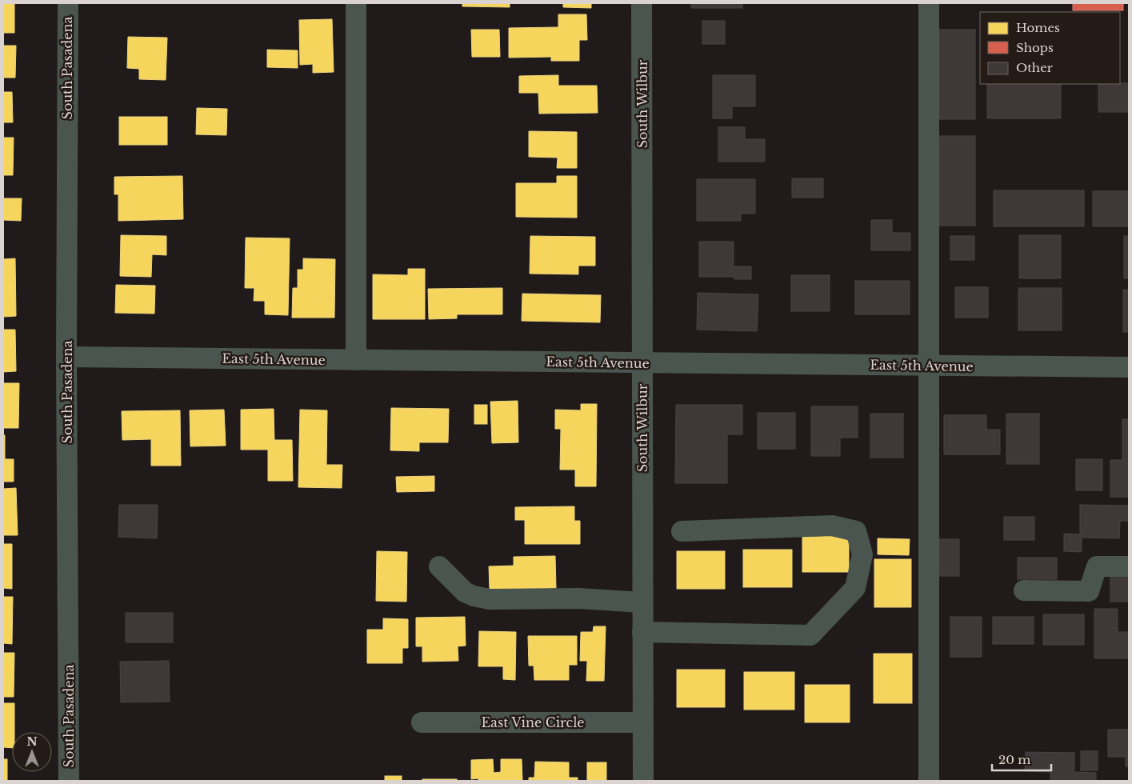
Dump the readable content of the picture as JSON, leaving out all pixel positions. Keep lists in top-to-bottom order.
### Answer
{
  "streets": {
    "street": [
      "South Pasadena",
      "South Wilbur",
      "East 5th Avenue",
      "East Vine Circle"
    ]
  },
  "crossings": [
    ["South Pasadena", "East 5th Avenue"],
    ["South Wilbur", "East 5th Avenue"],
    ["South Wilbur", "East Vine Circle"]
  ],
  "legend": ["Homes", "Shops", "Other"],
  "scale_bar": "20 m",
  "north": "top"
}
